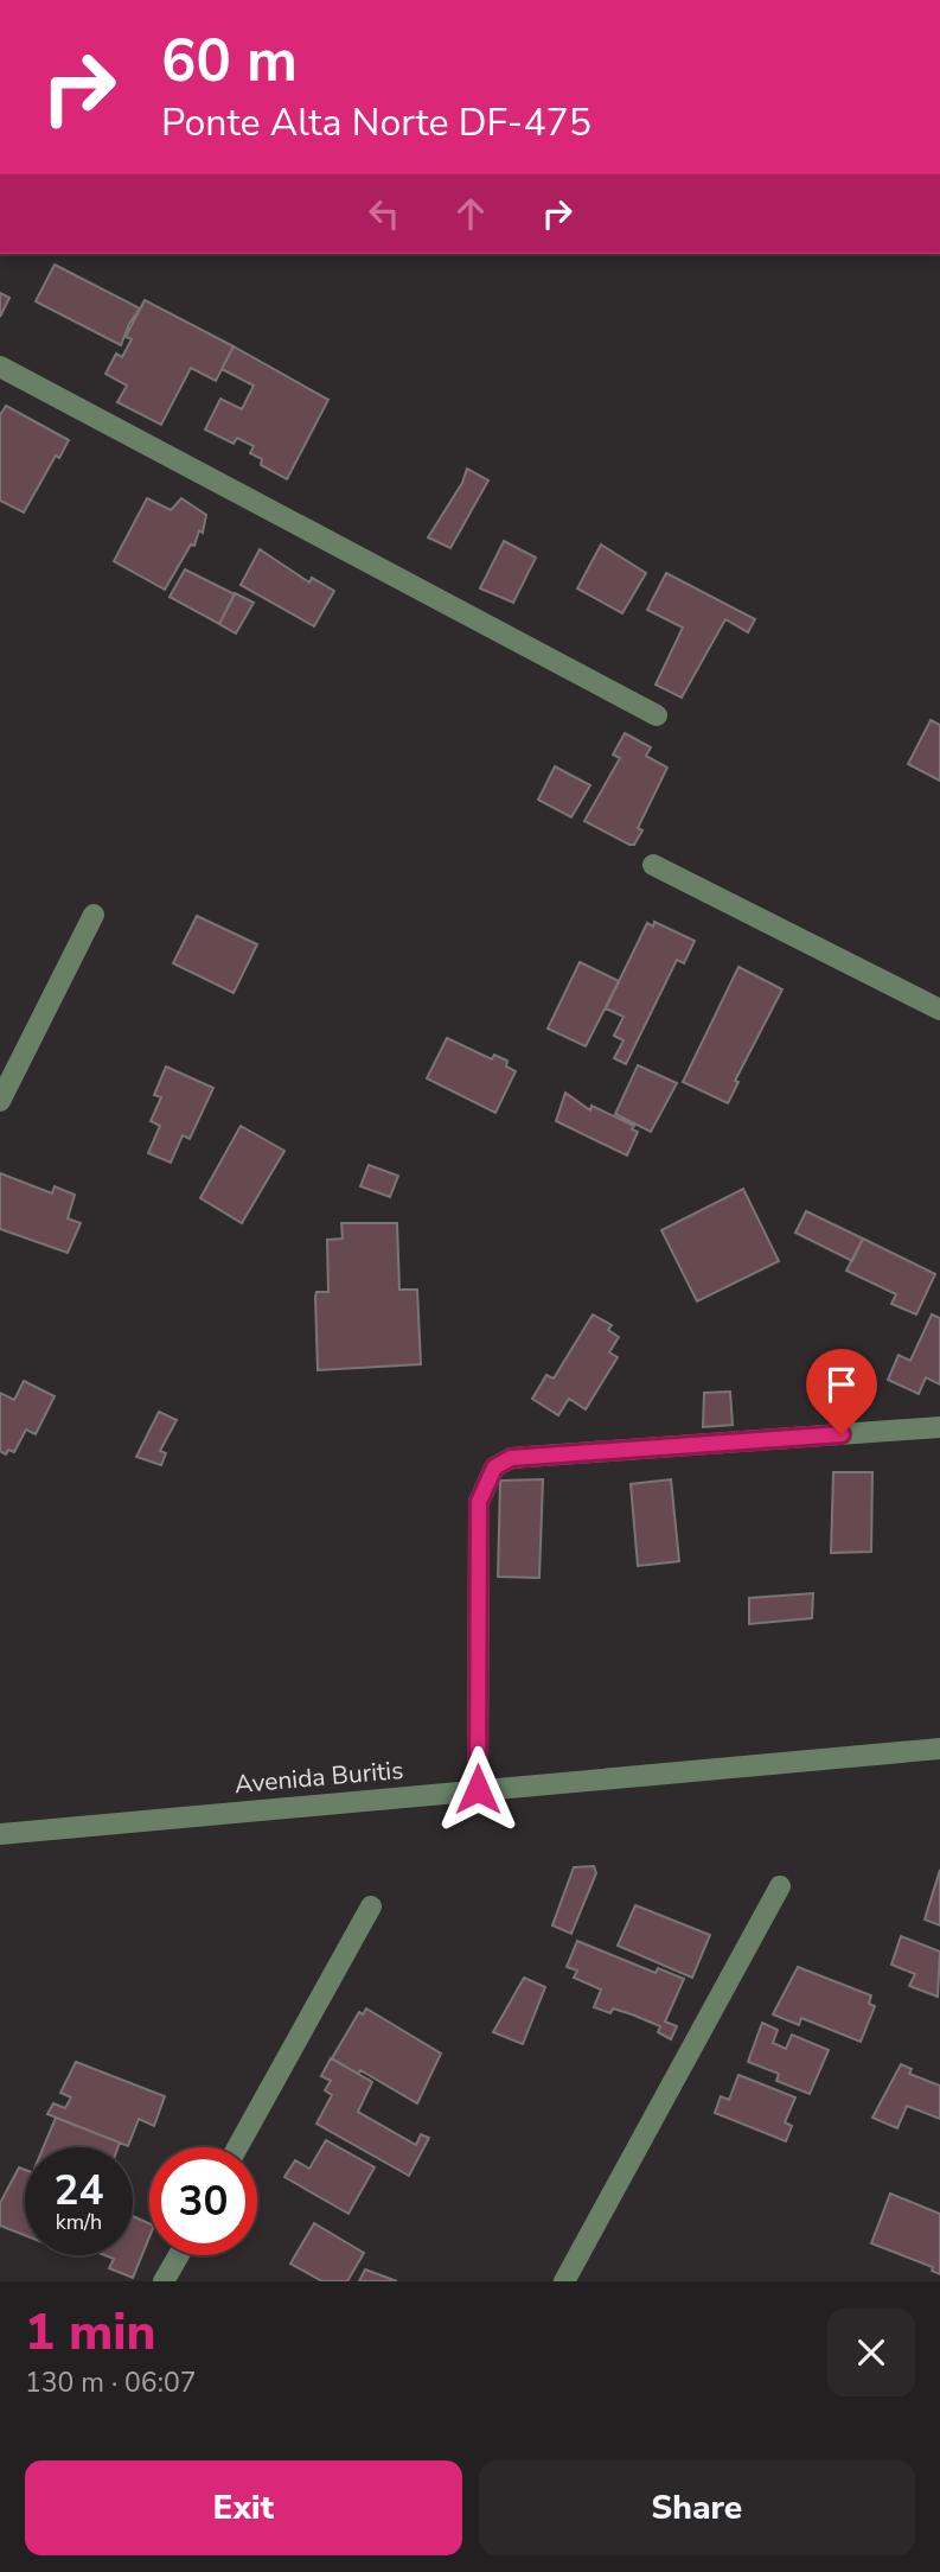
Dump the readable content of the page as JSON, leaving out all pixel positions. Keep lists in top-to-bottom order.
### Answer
{
  "streets": {
    "street": ["Avenida Buritis"]
  },
  "page": {
    "turn": ["60 m", "Ponte Alta Norte DF-475"],
    "speed": "24 km/h",
    "limit": "30",
    "heading": ["1 min", "130 m · 06:07"],
    "buttons": ["Exit", "Share"]
  }
}
